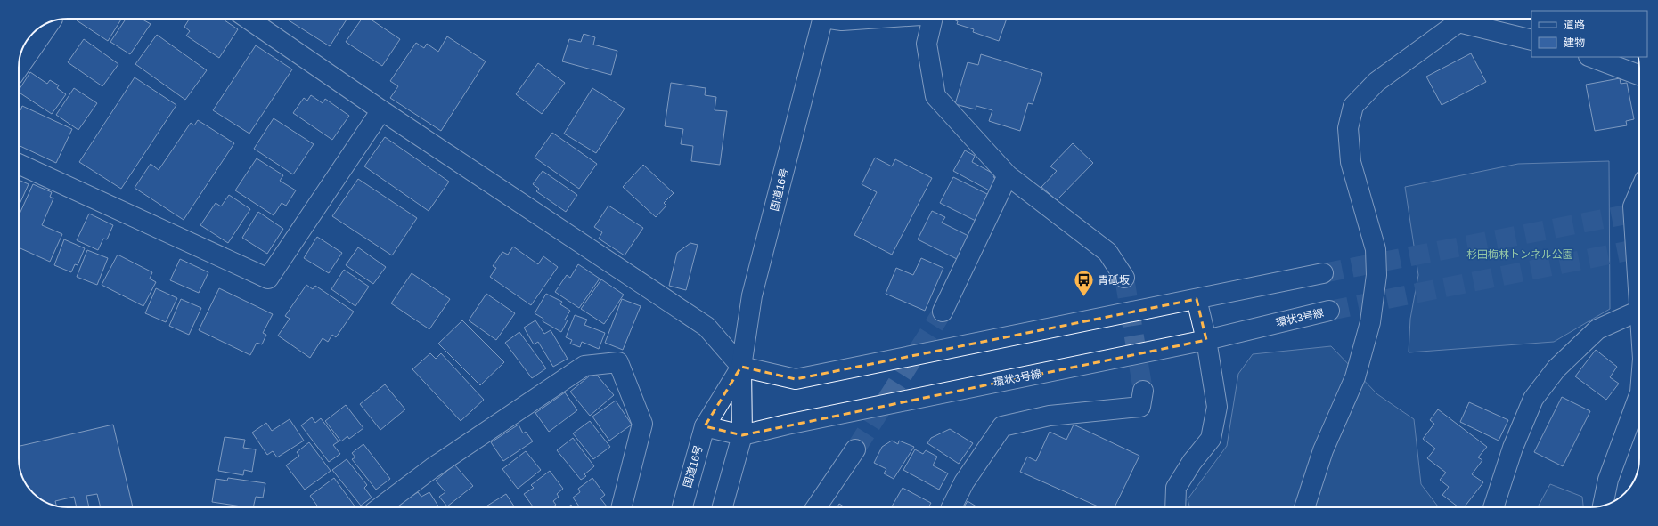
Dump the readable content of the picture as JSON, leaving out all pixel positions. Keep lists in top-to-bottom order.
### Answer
{
  "streets": {
    "main road": ["国道16号", "環状3号線"]
  },
  "crossings": [
    ["国道16号", "環状3号線"]
  ],
  "parks": ["杉田梅林トンネル公園"],
  "places": {
    "bus stop": ["青砥坂"]
  },
  "legend": ["道路", "建物"]
}
